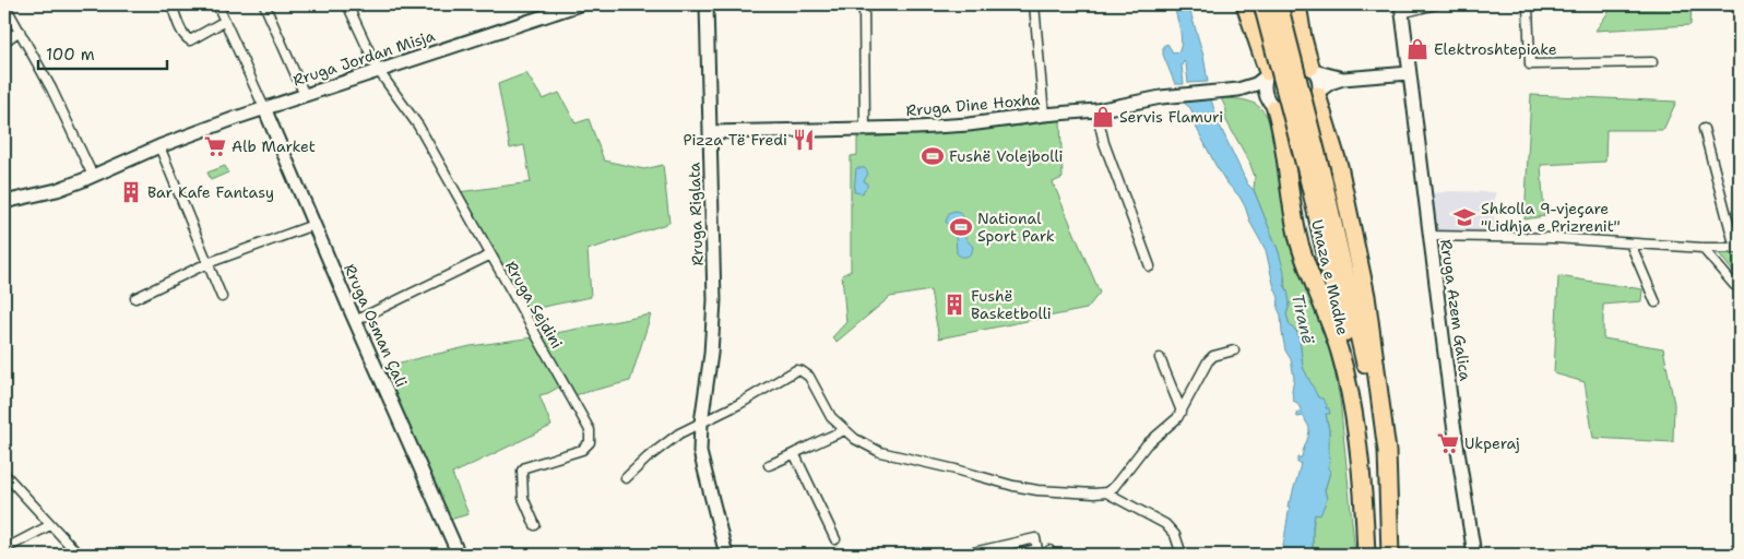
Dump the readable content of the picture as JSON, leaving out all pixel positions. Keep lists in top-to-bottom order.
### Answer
{
  "streets": {
    "highway": ["Unaza e Madhe"],
    "main road": [
      "Rruga Jordan Misja",
      "Rruga Dine Hoxha",
      "Rruga Riglata",
      "Rruga Azem Galica",
      "Rruga Osman Çali"
    ],
    "street": ["Rruga Sejdini"]
  },
  "crossings": [
    ["Rruga Jordan Misja", "Rruga Sejdini"],
    ["Rruga Jordan Misja", "Rruga Osman Çali"],
    ["Rruga Dine Hoxha", "Rruga Riglata"],
    ["Rruga Dine Hoxha", "Rruga Azem Galica"]
  ],
  "water": ["Tiranë"],
  "places": {
    "shop": ["Elektroshtepiake", "Servis Flamuri"],
    "restaurant": ["Pizza Të Fredi"],
    "supermarket": ["Alb Market", "Ukperaj"],
    "sports": ["Fushë Volejbolli", "National Sport Park"],
    "building": ["Bar Kafe Fantasy", "Fushë Basketbolli"],
    "school or university": ["Shkolla 9-vjeçare \"Lidhja e Prizrenit\""]
  },
  "scale_bar": "100 m"
}
